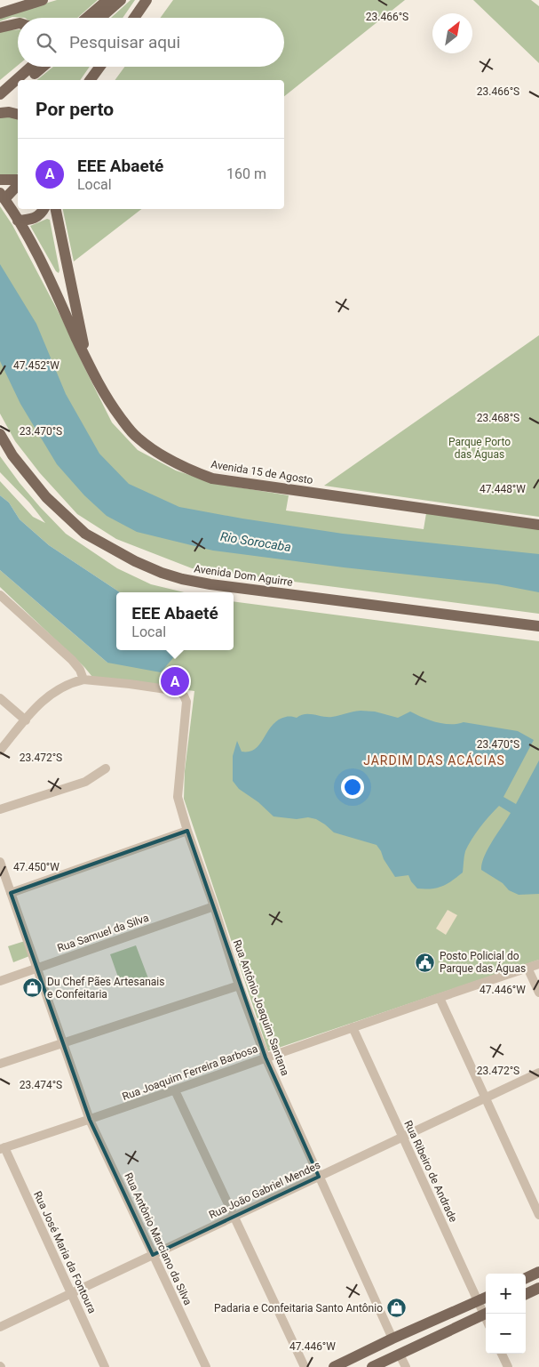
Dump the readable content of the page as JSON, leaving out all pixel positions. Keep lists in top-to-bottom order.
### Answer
{
  "streets": {
    "main road": ["Avenida 15 de Agosto", "Avenida Dom Aguirre"],
    "street": [
      "Rua Samuel da Silva",
      "Rua Antônio Joaquim Santana",
      "Rua Joaquim Ferreira Barbosa",
      "Rua Ribeiro de Andrade",
      "Rua João Gabriel Mendes",
      "Rua Antônio Marciano da Silva",
      "Rua José Maria da Fontoura"
    ]
  },
  "crossings": [
    ["Rua Samuel da Silva", "Rua Antônio Joaquim Santana"],
    ["Rua Samuel da Silva", "Rua Antônio Marciano da Silva"],
    ["Rua Antônio Joaquim Santana", "Rua Joaquim Ferreira Barbosa"],
    ["Rua Antônio Joaquim Santana", "Rua João Gabriel Mendes"],
    ["Rua Joaquim Ferreira Barbosa", "Rua Ribeiro de Andrade"],
    ["Rua Joaquim Ferreira Barbosa", "Rua Antônio Marciano da Silva"],
    ["Rua Joaquim Ferreira Barbosa", "Rua José Maria da Fontoura"],
    ["Rua Ribeiro de Andrade", "Rua João Gabriel Mendes"],
    ["Rua João Gabriel Mendes", "Rua Antônio Marciano da Silva"],
    ["Rua João Gabriel Mendes", "Rua José Maria da Fontoura"]
  ],
  "districts": ["JARDIM DAS ACÁCIAS"],
  "water": ["Rio Sorocaba"],
  "parks": ["Parque Porto das Águas"],
  "places": {
    "public building": ["Posto Policial do Parque das Águas"],
    "shop": ["Du Chef Pães Artesanais e Confeitaria", "Padaria e Confeitaria Santo Antônio"]
  },
  "north": "top right",
  "page": {
    "search": "Pesquisar aqui",
    "heading": "Por perto",
    "list": [
      {
        "mark": "A",
        "name": "EEE Abaeté",
        "note": "Local",
        "value": "160 m"
      }
    ],
    "popup": ["EEE Abaeté", "Local"],
    "pins": "A",
    "map_buttons": ["+", "−"]
  },
  "coordinates": [
    "23.466°S",
    "47.452°W",
    "23.468°S",
    "23.470°S",
    "47.448°W",
    "23.472°S",
    "47.450°W",
    "47.446°W",
    "23.474°S"
  ]
}
